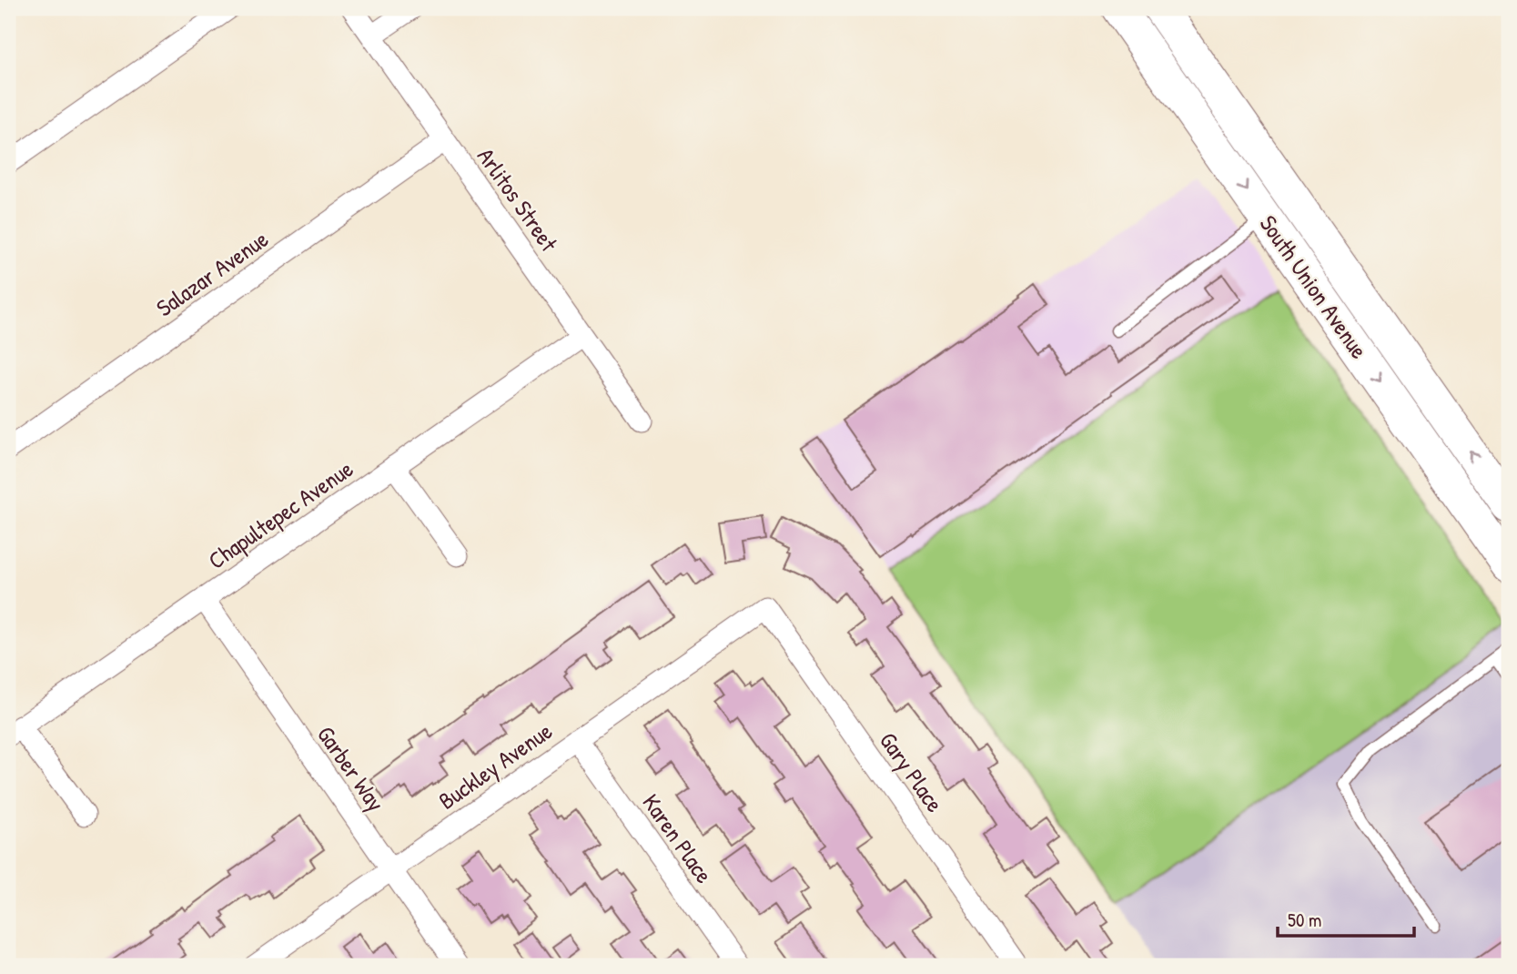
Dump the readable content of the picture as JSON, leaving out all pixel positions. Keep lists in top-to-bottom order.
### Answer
{
  "streets": {
    "main road": ["South Union Avenue"],
    "street": [
      "Arlitos Street",
      "Salazar Avenue",
      "Chapultepec Avenue",
      "Buckley Avenue",
      "Garber Way",
      "Gary Place",
      "Karen Place"
    ]
  },
  "crossings": [
    ["Arlitos Street", "Salazar Avenue"],
    ["Arlitos Street", "Chapultepec Avenue"],
    ["Chapultepec Avenue", "Garber Way"],
    ["Buckley Avenue", "Garber Way"],
    ["Buckley Avenue", "Gary Place"],
    ["Buckley Avenue", "Karen Place"]
  ],
  "scale_bar": "50 m"
}
